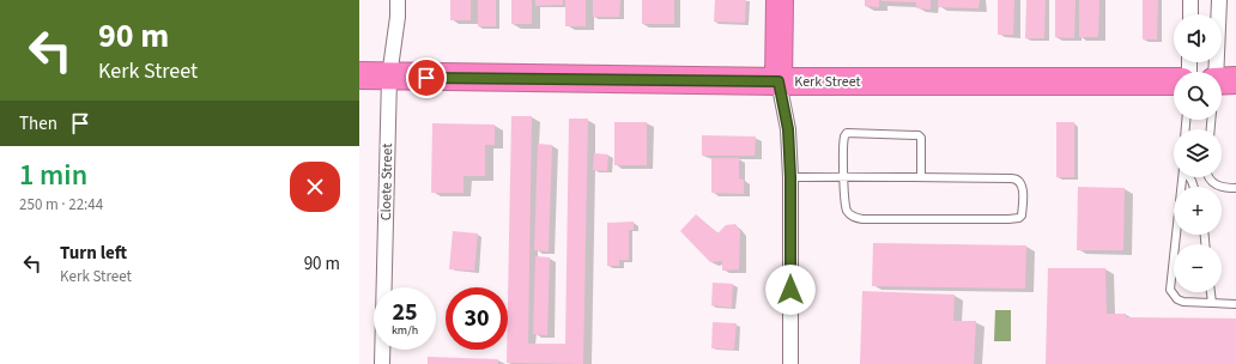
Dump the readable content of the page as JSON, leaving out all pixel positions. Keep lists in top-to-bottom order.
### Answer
{
  "streets": {
    "highway": ["Kerk Street"],
    "street": ["Cloete Street"]
  },
  "crossings": [
    ["Kerk Street", "Cloete Street"]
  ],
  "page": {
    "turn": ["90 m", "Kerk Street"],
    "map_buttons": ["+", "−"],
    "then": "Then",
    "heading": ["1 min", "250 m · 22:44"],
    "list": [
      {
        "name": "Turn left",
        "note": "Kerk Street",
        "value": "90 m"
      }
    ],
    "speed": "25 km/h",
    "limit": "30"
  }
}
